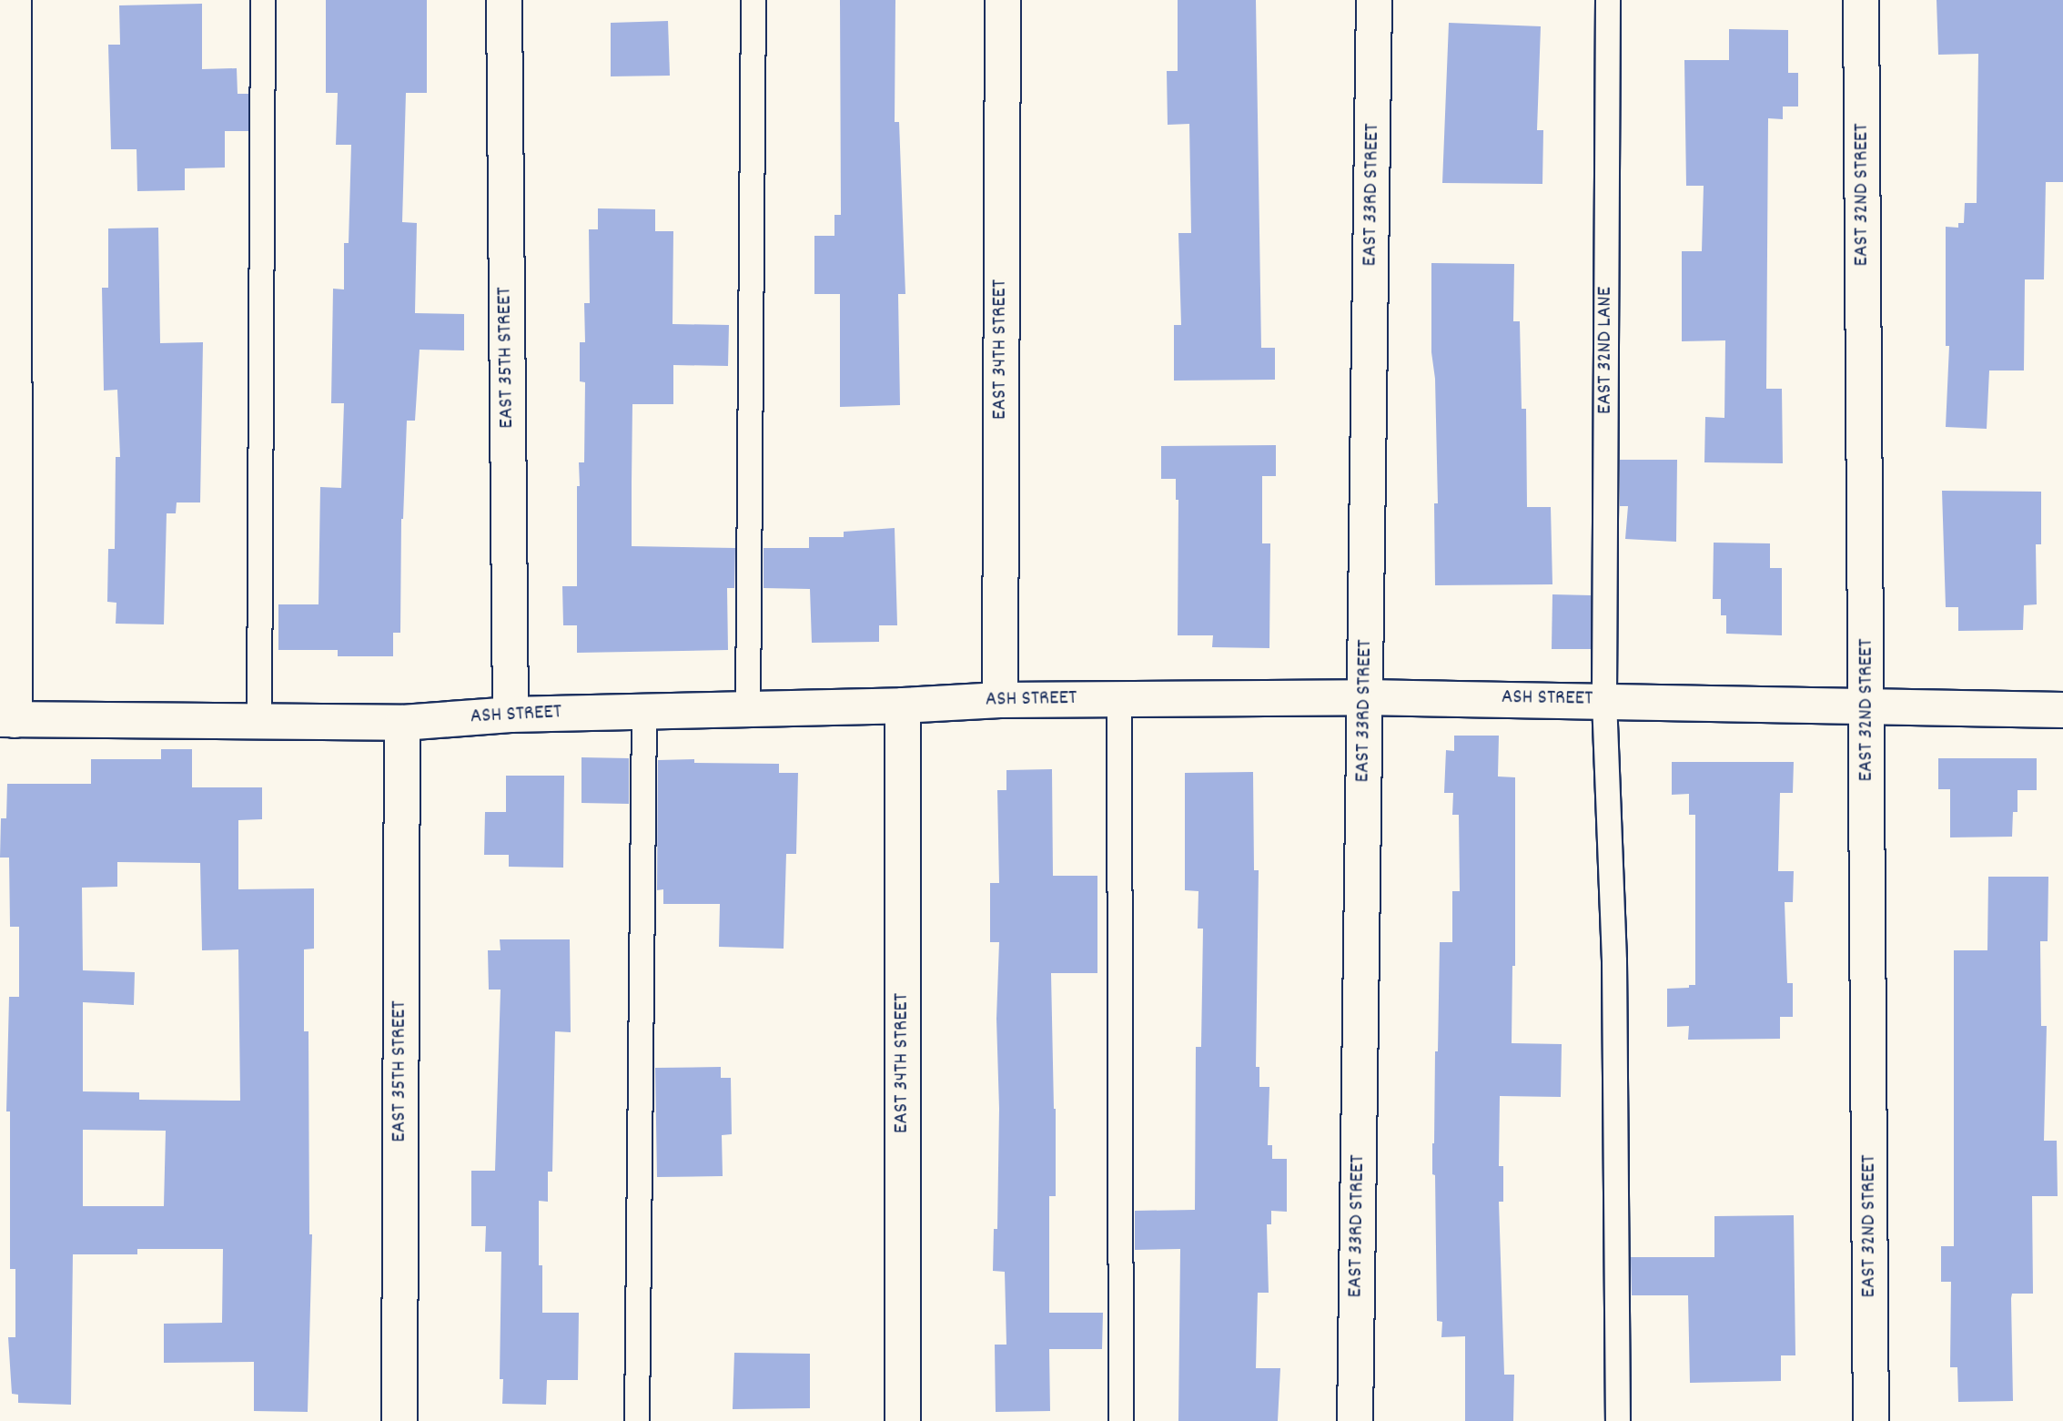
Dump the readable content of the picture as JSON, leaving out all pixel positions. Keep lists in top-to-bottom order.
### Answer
{
  "streets": {
    "street": [
      "EAST 33RD STREET",
      "EAST 32ND STREET",
      "EAST 34TH STREET",
      "EAST 35TH STREET",
      "ASH STREET"
    ],
    "lane": ["EAST 32ND LANE"]
  },
  "crossings": [
    ["EAST 33RD STREET", "ASH STREET"],
    ["EAST 32ND STREET", "ASH STREET"],
    ["EAST 34TH STREET", "ASH STREET"],
    ["EAST 32ND LANE", "ASH STREET"],
    ["EAST 35TH STREET", "ASH STREET"]
  ]
}
